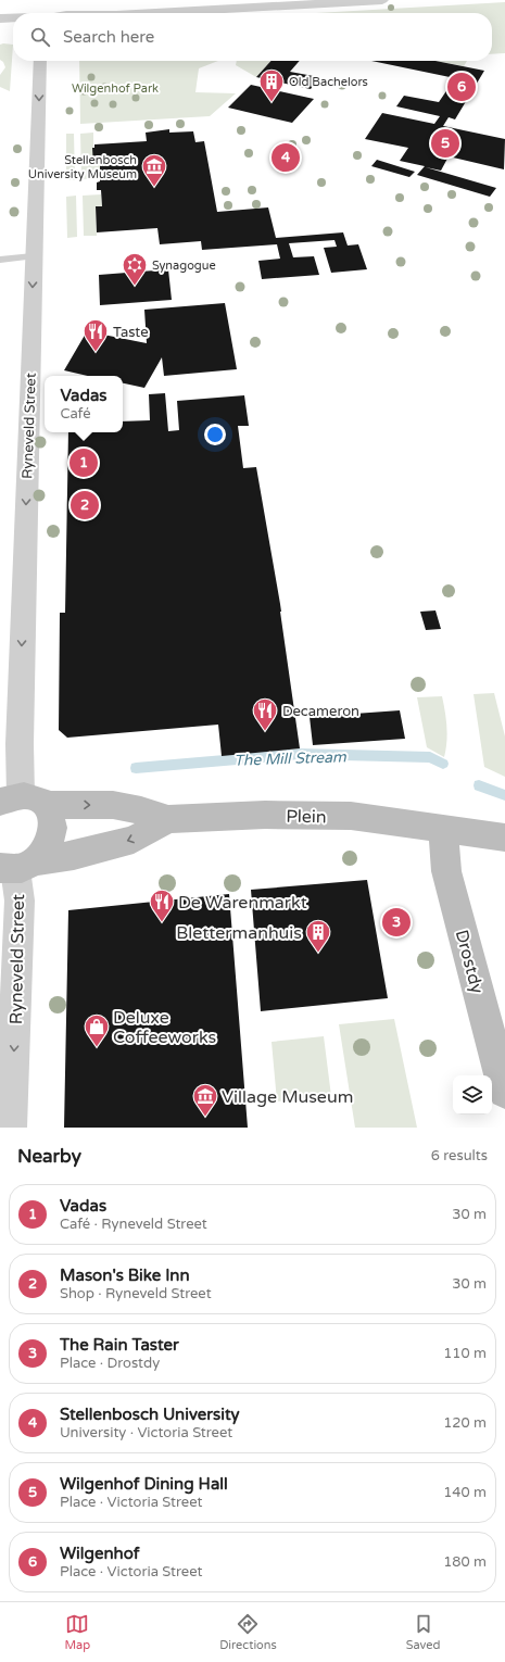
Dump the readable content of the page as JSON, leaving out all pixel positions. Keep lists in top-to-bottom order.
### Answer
{
  "streets": {
    "street": ["Ryneveld Street", "Plein", "Drostdy"]
  },
  "crossings": [
    ["Ryneveld Street", "Plein"],
    ["Plein", "Drostdy"]
  ],
  "one_way": ["Ryneveld Street"],
  "water": ["The Mill Stream"],
  "parks": ["Wilgenhof Park"],
  "places": {
    "building": ["Old Bachelors", "Blettermanhuis"],
    "museum": ["Stellenbosch University Museum", "Village Museum"],
    "synagogue": ["Synagogue"],
    "restaurant": ["Taste", "Decameron", "De Warenmarkt"],
    "shop": ["Deluxe Coffeeworks"]
  },
  "page": {
    "search": "Search here",
    "pins": [
      "6",
      "5",
      "4",
      "1",
      "2",
      "3"
    ],
    "popup": ["Vadas", "Café"],
    "heading": ["Nearby", "6 results"],
    "list": [
      {
        "mark": "1",
        "name": "Vadas",
        "note": "Café · Ryneveld Street",
        "value": "30 m"
      },
      {
        "mark": "2",
        "name": "Mason's Bike Inn",
        "note": "Shop · Ryneveld Street",
        "value": "30 m"
      },
      {
        "mark": "3",
        "name": "The Rain Taster",
        "note": "Place · Drostdy",
        "value": "110 m"
      },
      {
        "mark": "4",
        "name": "Stellenbosch University",
        "note": "University · Victoria Street",
        "value": "120 m"
      },
      {
        "mark": "5",
        "name": "Wilgenhof Dining Hall",
        "note": "Place · Victoria Street",
        "value": "140 m"
      },
      {
        "mark": "6",
        "name": "Wilgenhof",
        "note": "Place · Victoria Street",
        "value": "180 m"
      }
    ],
    "nav": ["Map", "Directions", "Saved"]
  }
}
